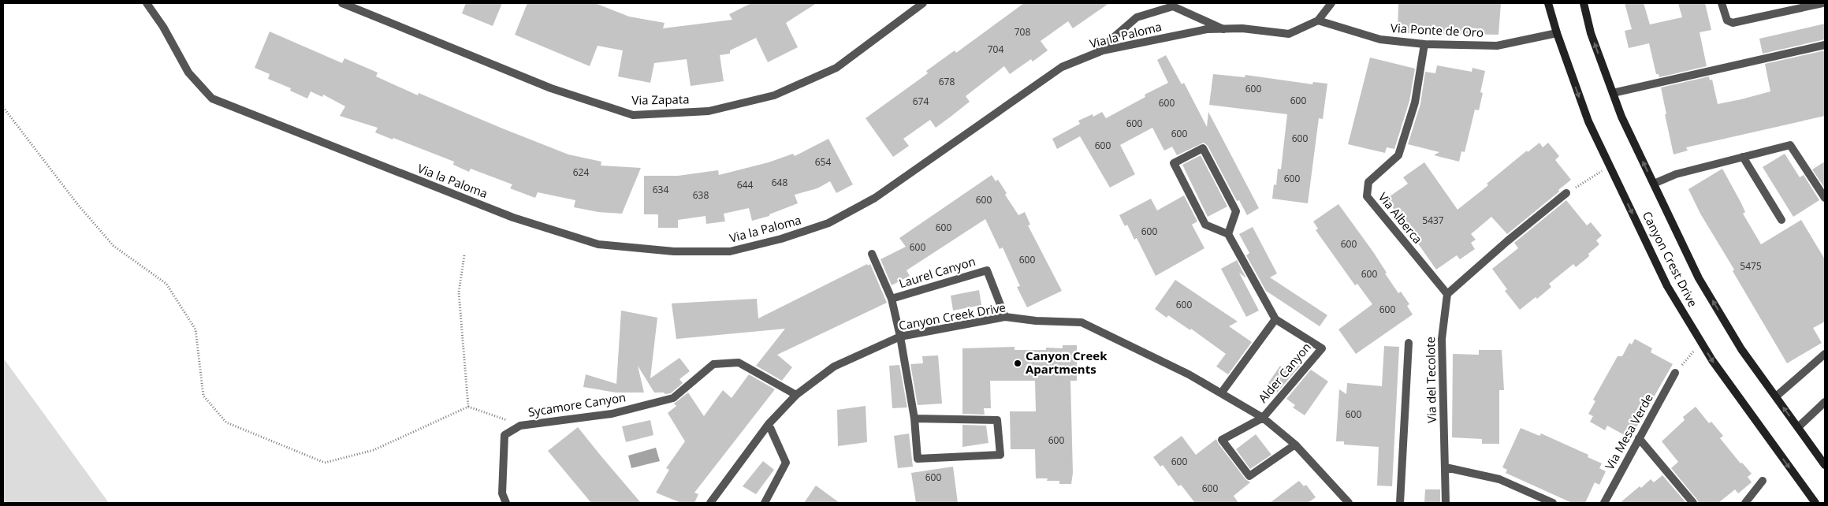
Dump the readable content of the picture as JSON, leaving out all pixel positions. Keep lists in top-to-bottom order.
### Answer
{
  "streets": {
    "main road": ["Canyon Crest Drive"],
    "street": [
      "Via Ponte de Oro",
      "Via la Paloma",
      "Via Zapata",
      "Via Alberca",
      "Laurel Canyon",
      "Canyon Creek Drive",
      "Alder Canyon",
      "Via del Tecolote",
      "Sycamore Canyon",
      "Via Mesa Verde"
    ]
  },
  "crossings": [
    ["Via Ponte de Oro", "Via la Paloma"],
    ["Via Ponte de Oro", "Via Alberca"],
    ["Via Ponte de Oro", "Canyon Crest Drive"],
    ["Via Alberca", "Via del Tecolote"],
    ["Laurel Canyon", "Canyon Creek Drive"],
    ["Canyon Creek Drive", "Alder Canyon"],
    ["Canyon Creek Drive", "Sycamore Canyon"]
  ],
  "places": ["Canyon Creek Apartments"],
  "house_numbers": [
    "708",
    "704",
    "678",
    "600",
    "600",
    "674",
    "600",
    "600",
    "600",
    "600",
    "600",
    "654",
    "624",
    "600",
    "648",
    "644",
    "634",
    "638",
    "600",
    "5437",
    "600",
    "600",
    "600",
    "600",
    "600",
    "5475",
    "600",
    "600",
    "600",
    "600",
    "600",
    "600",
    "600",
    "600"
  ]
}
